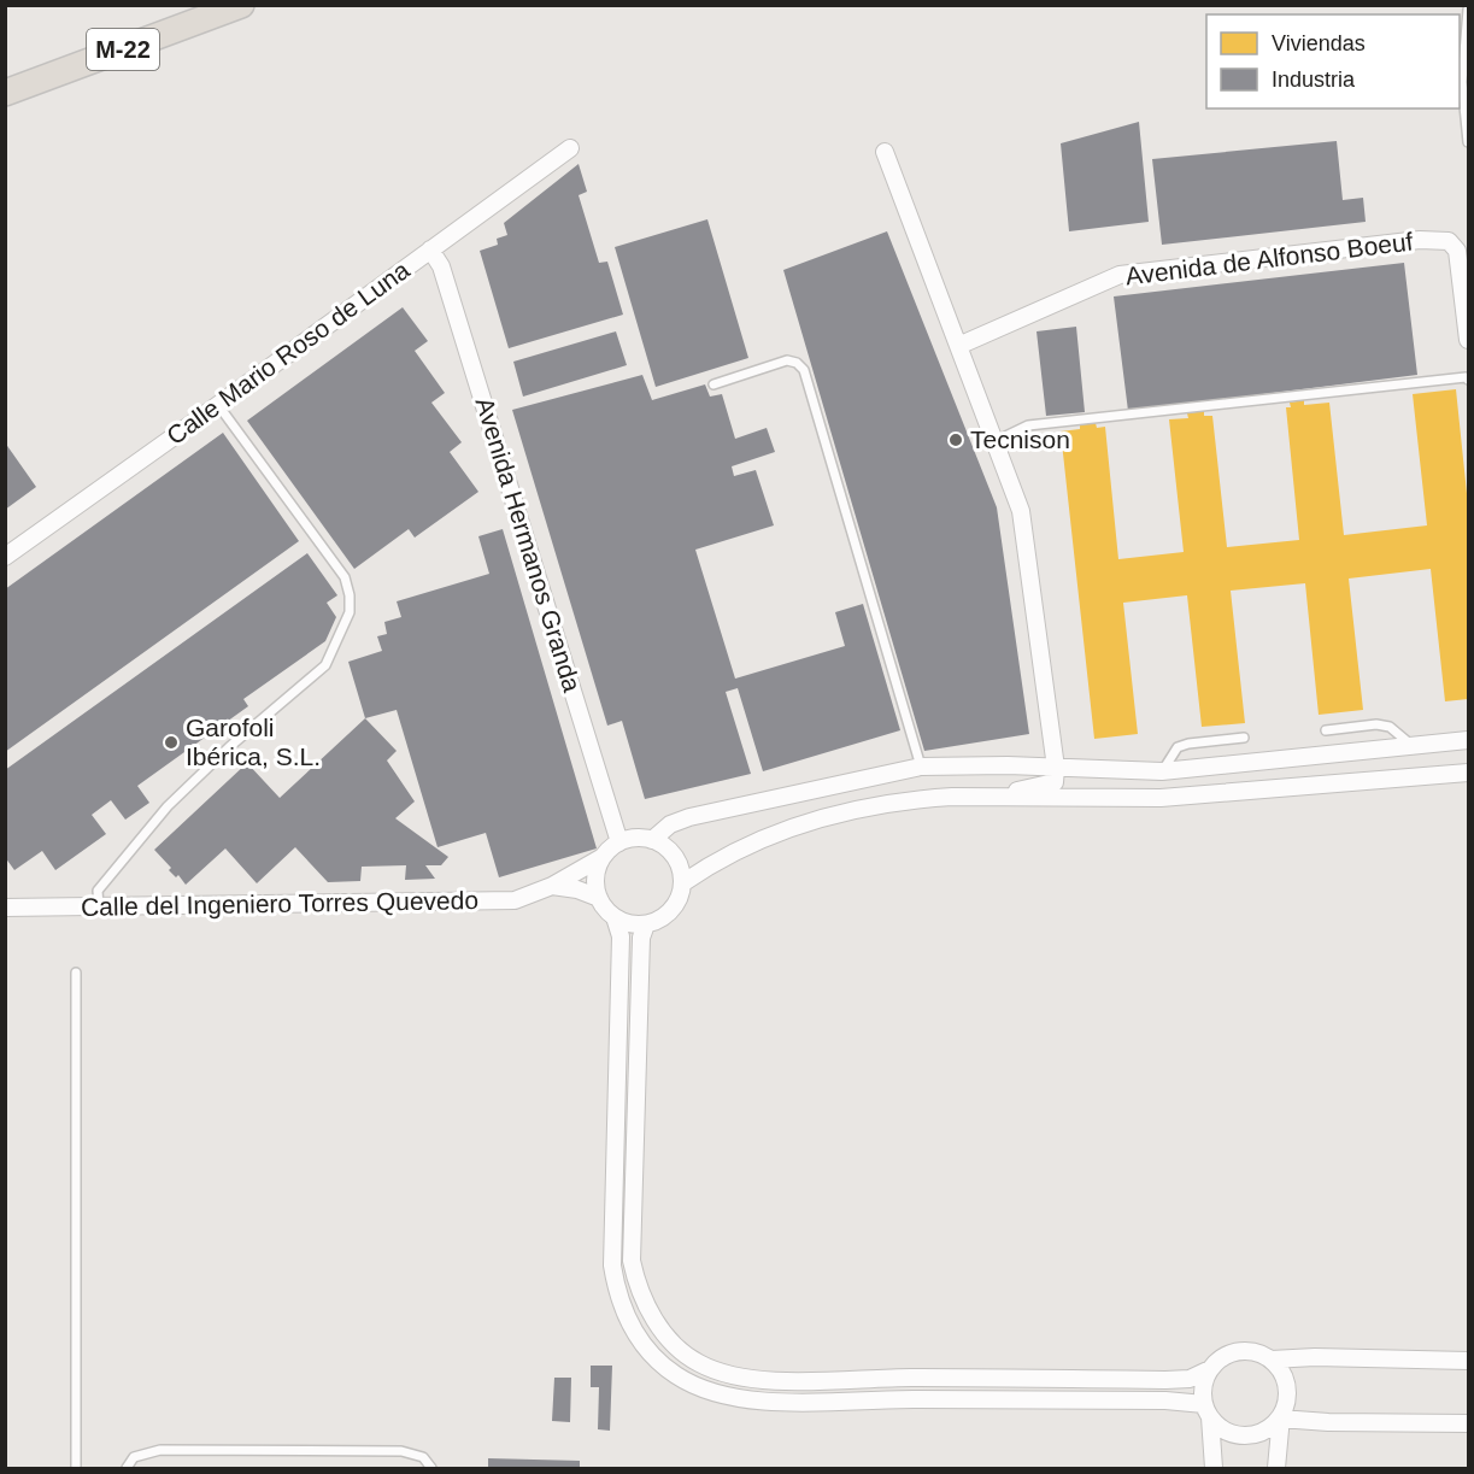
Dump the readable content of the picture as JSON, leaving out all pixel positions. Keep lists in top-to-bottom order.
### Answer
{
  "streets": {
    "highway": ["M-22"],
    "street": [
      "Avenida de Alfonso Boeuf",
      "Calle Mario Roso de Luna",
      "Avenida Hermanos Granda",
      "Calle del Ingeniero Torres Quevedo"
    ]
  },
  "crossings": [
    ["Calle Mario Roso de Luna", "Avenida Hermanos Granda"],
    ["Avenida Hermanos Granda", "Calle del Ingeniero Torres Quevedo"]
  ],
  "places": ["Tecnison", "Garofoli Ibérica, S.L."],
  "legend": ["Viviendas", "Industria"]
}
